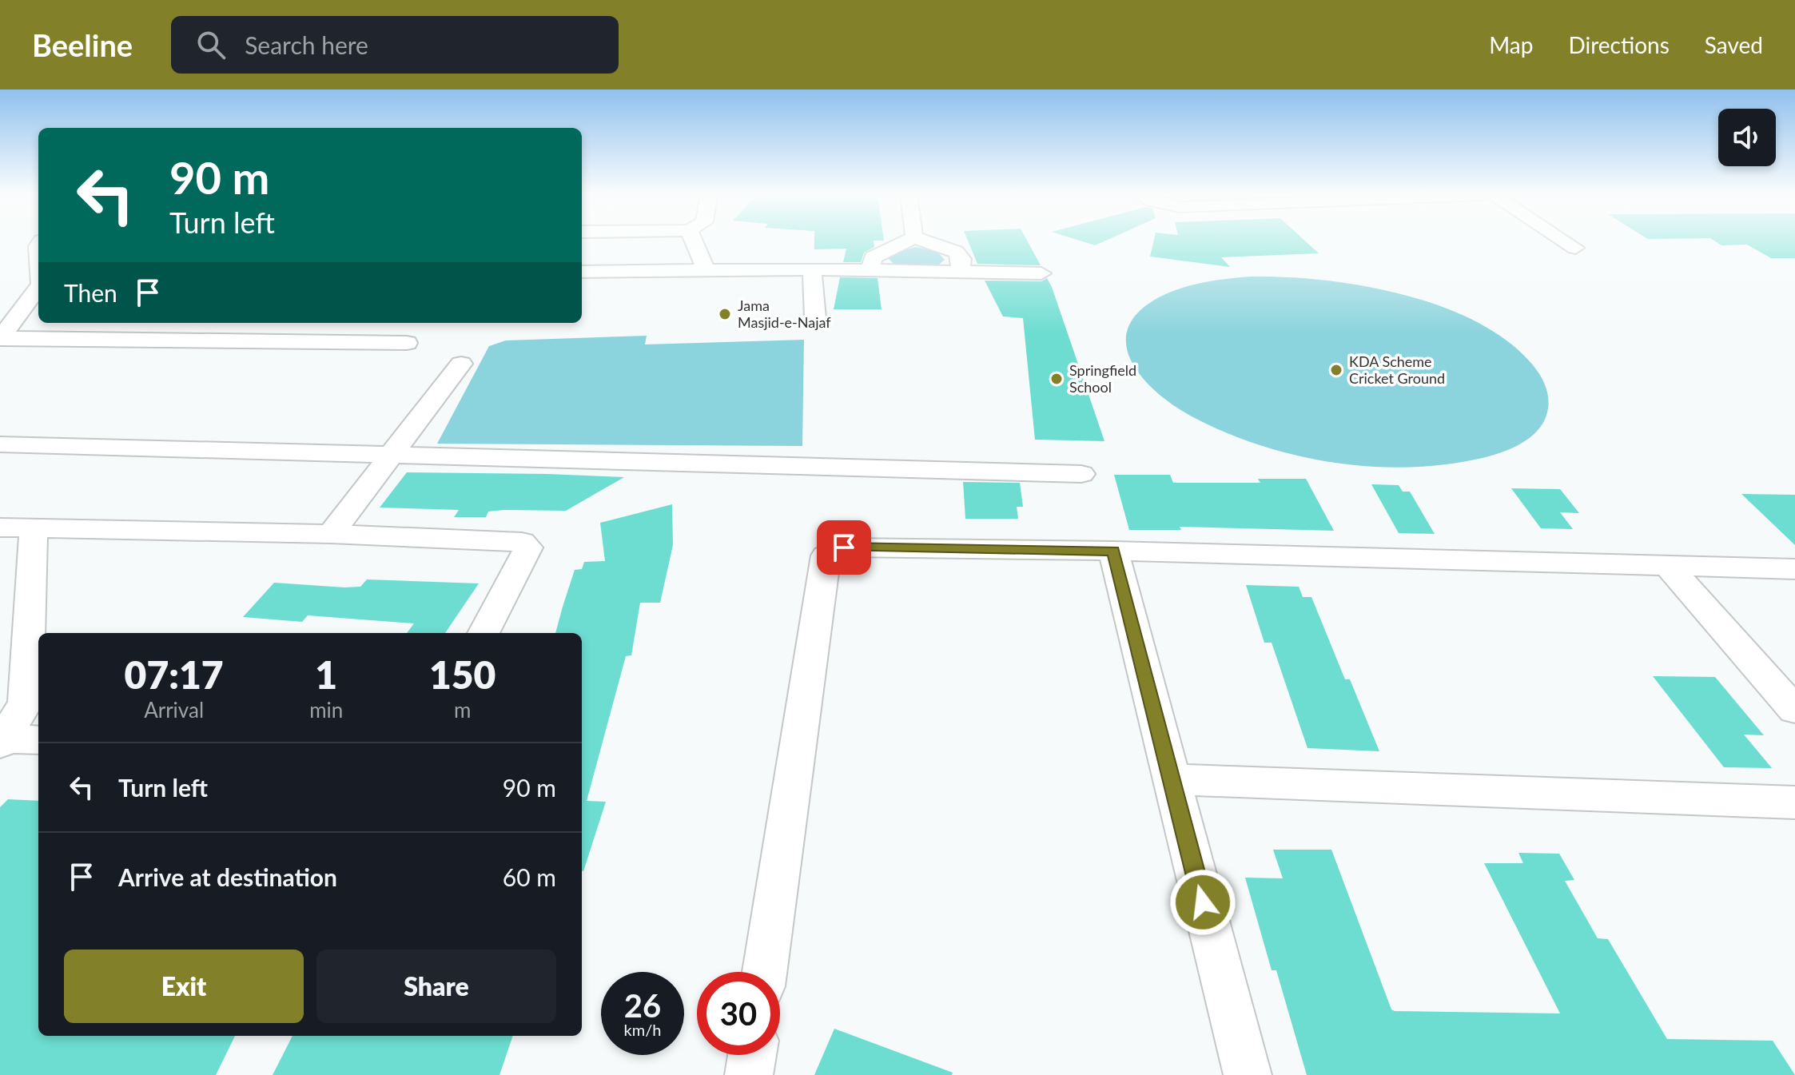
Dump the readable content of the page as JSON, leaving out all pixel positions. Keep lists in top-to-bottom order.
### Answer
{
  "places": ["Jama Masjid-e-Najaf", "KDA Scheme Cricket Ground", "Springfield School"],
  "page": {
    "header": "Beeline",
    "search": "Search here",
    "nav": ["Map", "Directions", "Saved"],
    "turn": ["90 m", "Turn left"],
    "then": "Then",
    "eta": [
      "07:17",
      "Arrival",
      "1",
      "min",
      "150",
      "m"
    ],
    "list": [
      {
        "name": "Turn left",
        "value": "90 m"
      },
      {
        "name": "Arrive at destination",
        "value": "60 m"
      }
    ],
    "buttons": ["Exit", "Share"],
    "speed": "26 km/h",
    "limit": "30"
  }
}
